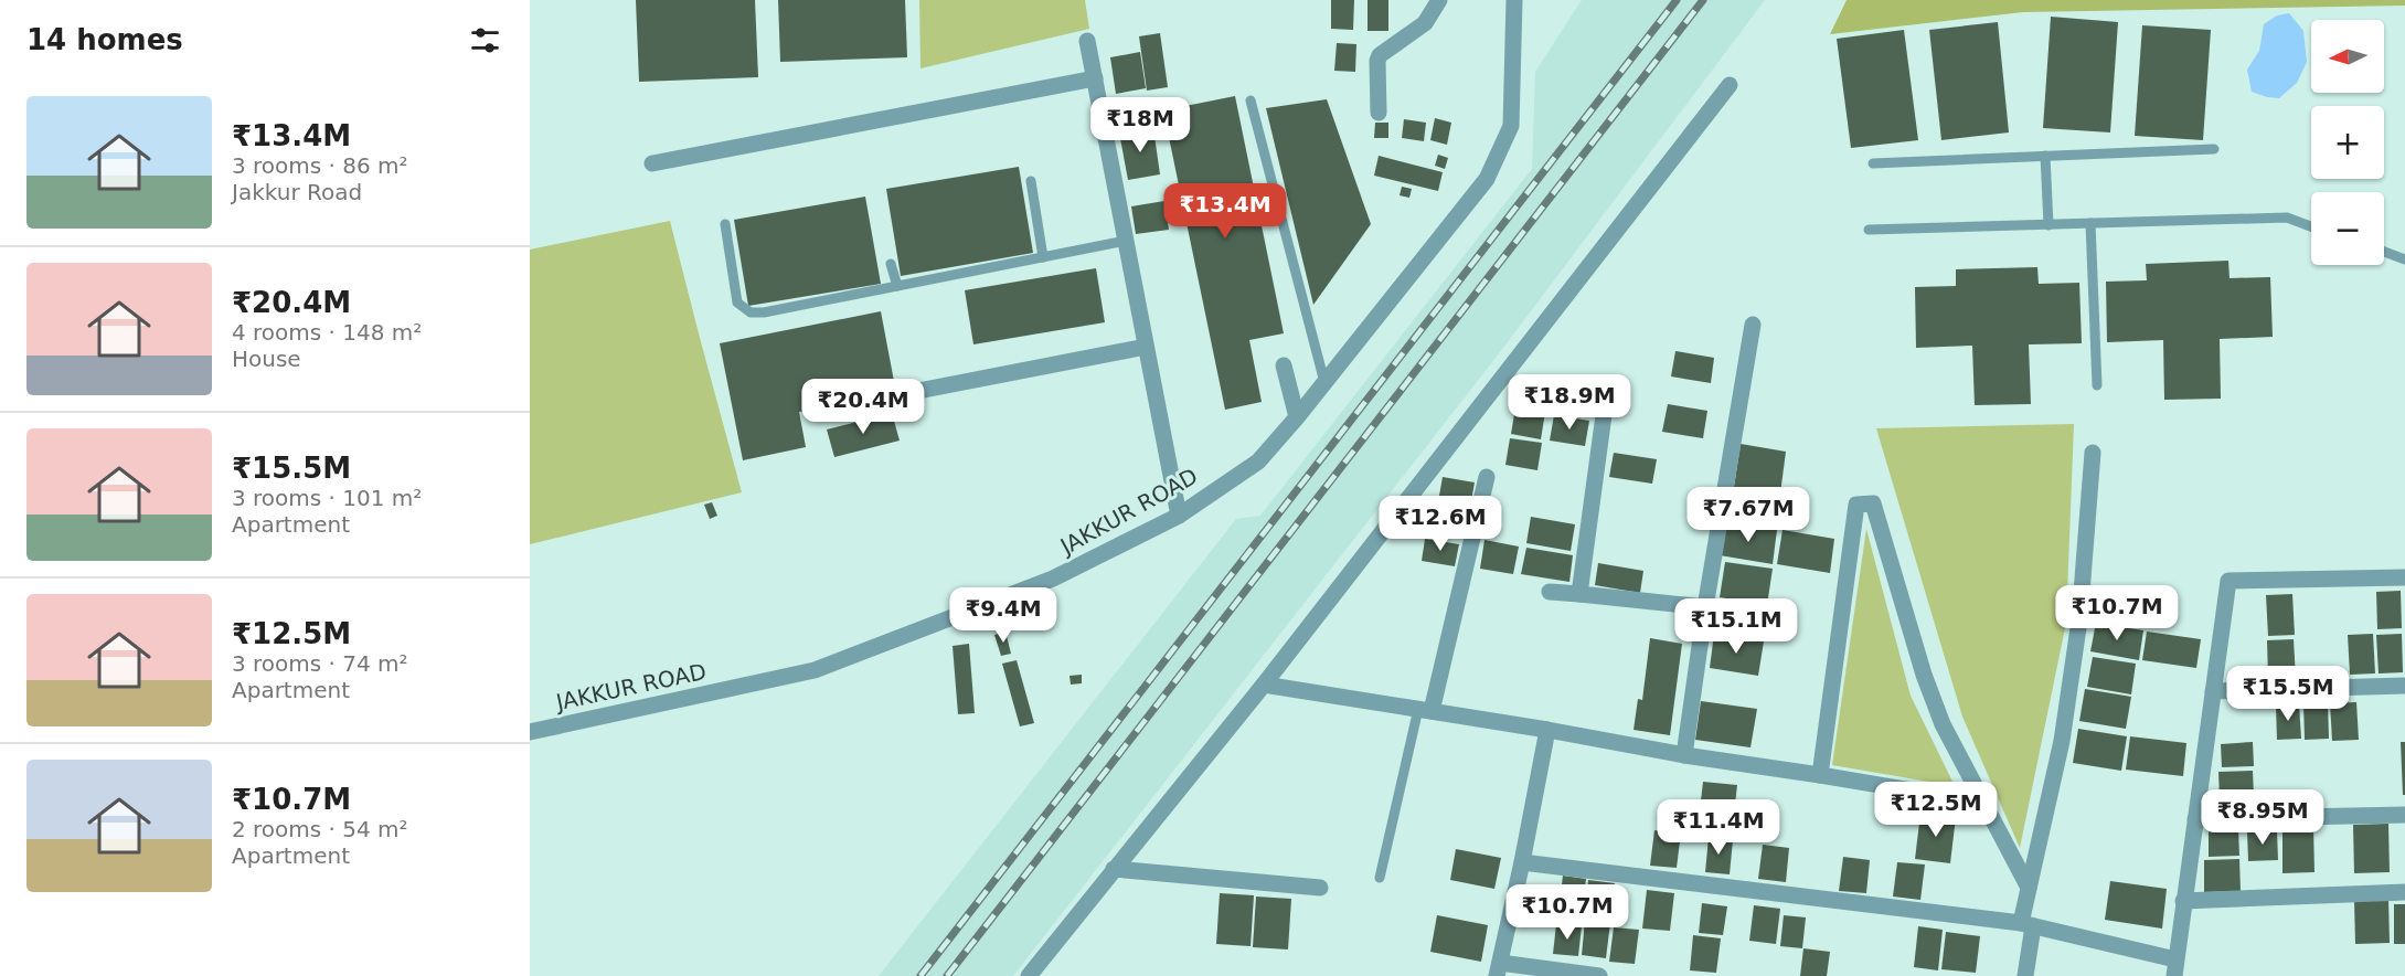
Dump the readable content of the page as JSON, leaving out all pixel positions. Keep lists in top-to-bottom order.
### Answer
{
  "streets": {
    "street": ["JAKKUR ROAD"]
  },
  "north": "left",
  "page": {
    "heading": "14 homes",
    "map_buttons": ["+", "−"],
    "list": [
      {
        "name": "₹13.4M",
        "note": "3 rooms · 86 m² · Jakkur Road"
      },
      {
        "name": "₹20.4M",
        "note": "4 rooms · 148 m² · House"
      },
      {
        "name": "₹15.5M",
        "note": "3 rooms · 101 m² · Apartment"
      },
      {
        "name": "₹12.5M",
        "note": "3 rooms · 74 m² · Apartment"
      },
      {
        "name": "₹10.7M",
        "note": "2 rooms · 54 m² · Apartment"
      }
    ],
    "price": [
      "₹18M",
      "₹13.4M",
      "₹18.9M",
      "₹20.4M",
      "₹7.67M",
      "₹12.6M",
      "₹10.7M",
      "₹9.4M",
      "₹15.1M",
      "₹15.5M",
      "₹12.5M",
      "₹8.95M",
      "₹11.4M",
      "₹10.7M"
    ]
  }
}
